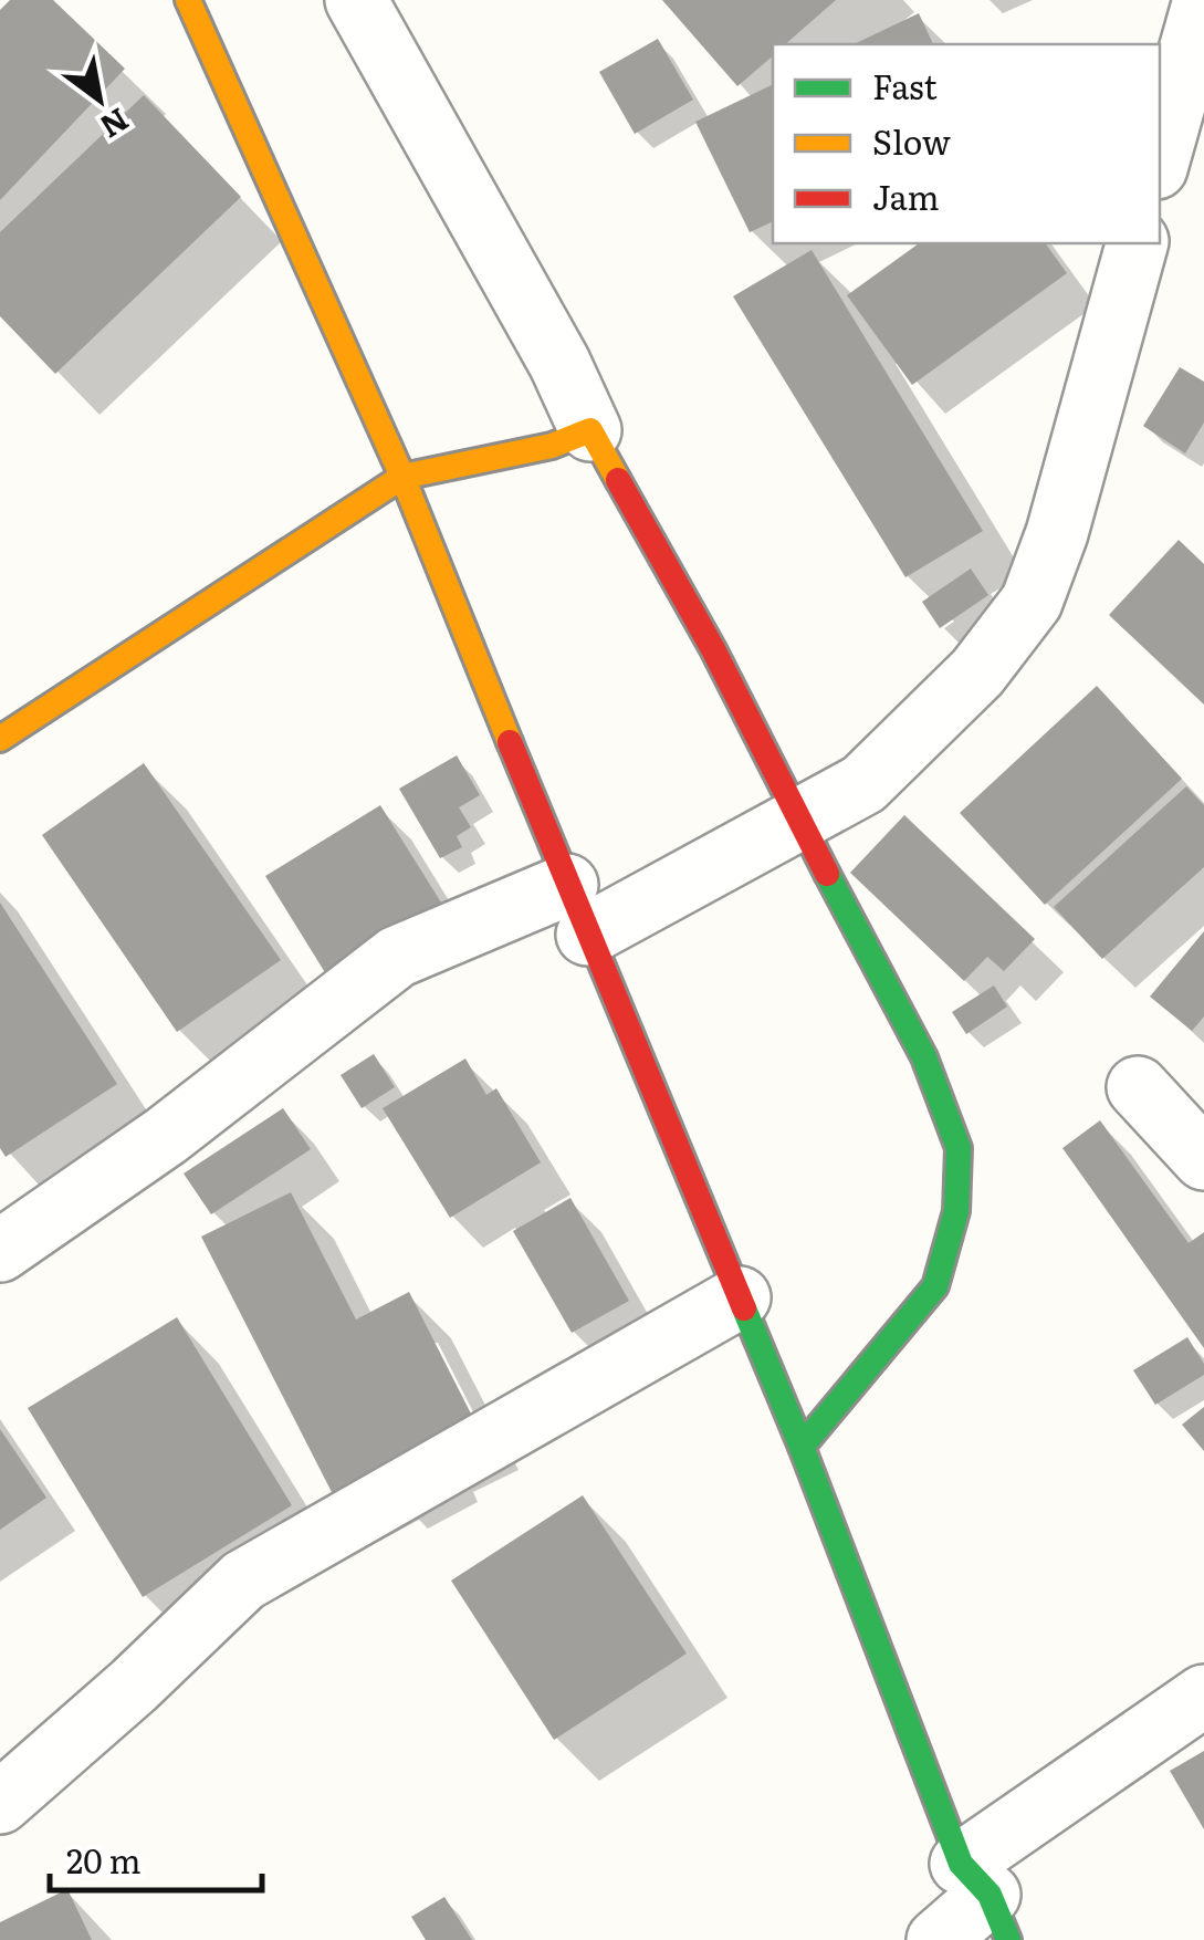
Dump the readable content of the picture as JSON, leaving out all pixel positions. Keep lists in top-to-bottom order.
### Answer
{
  "legend": ["Fast", "Slow", "Jam"],
  "scale_bar": "20 m",
  "north": "bottom right"
}
